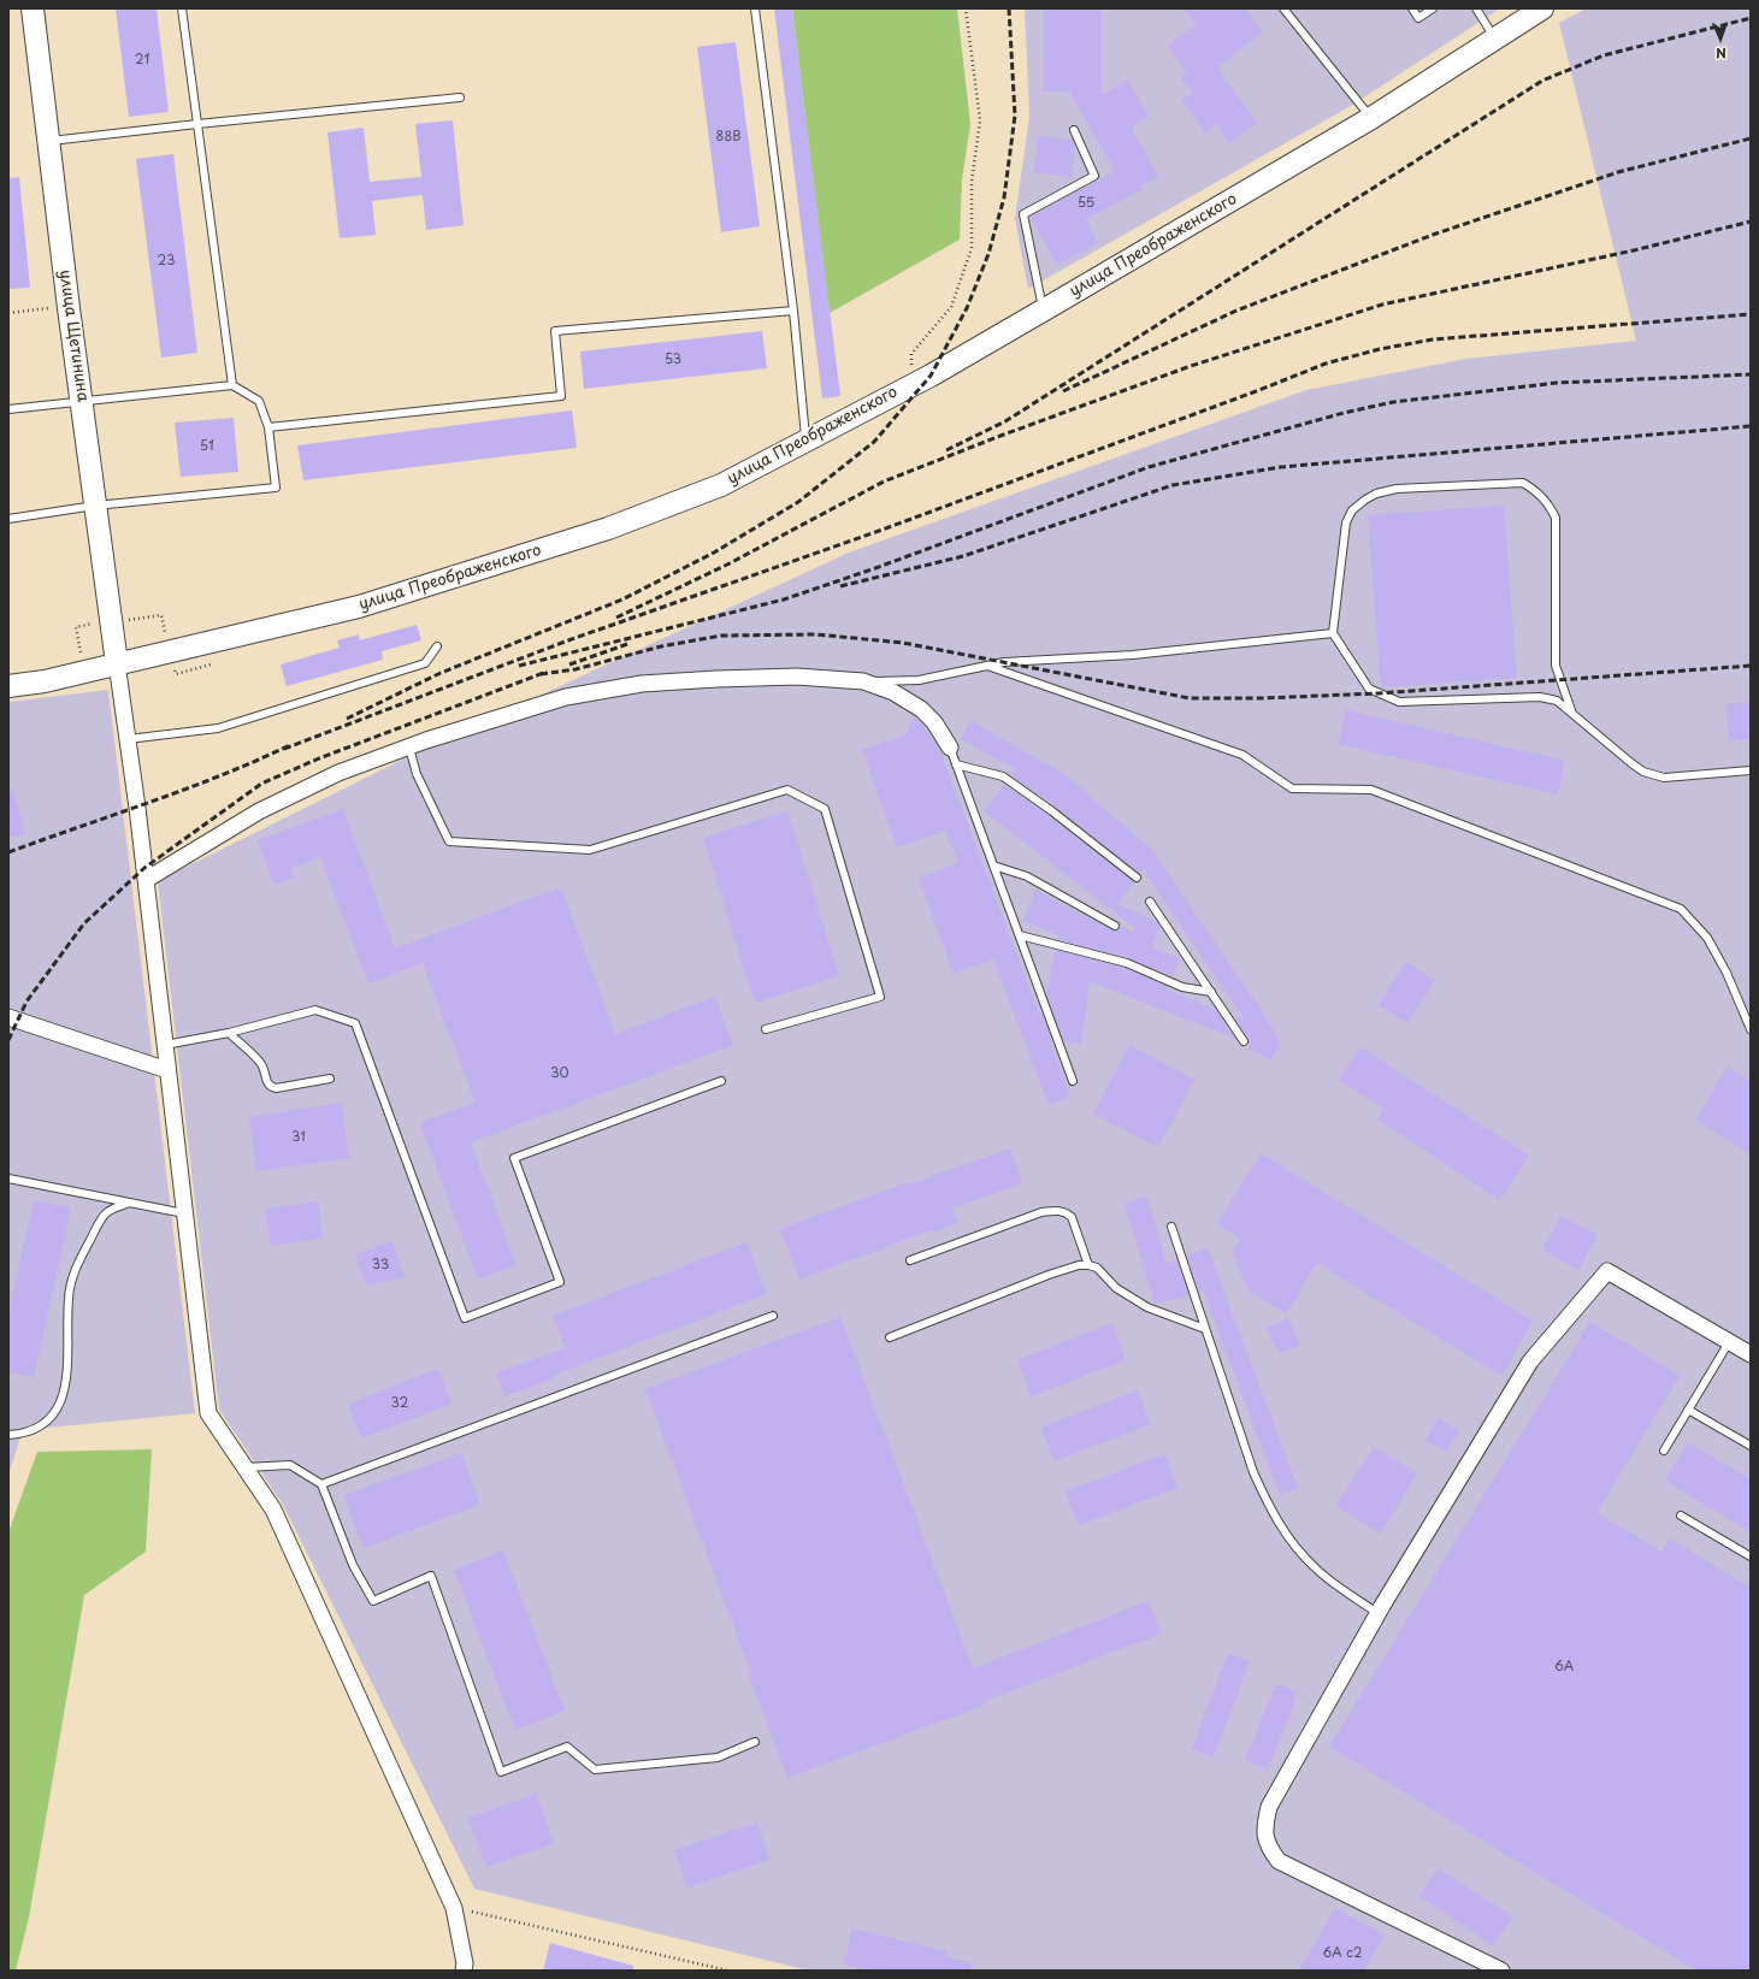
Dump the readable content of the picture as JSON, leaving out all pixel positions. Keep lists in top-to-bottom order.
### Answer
{
  "streets": {
    "street": ["улица Преображенского", "улица Щетинина"]
  },
  "crossings": [
    ["улица Преображенского", "улица Щетинина"]
  ],
  "house_numbers": [
    "21",
    "88В",
    "55",
    "23",
    "53",
    "51",
    "30",
    "31",
    "33",
    "32",
    "6А",
    "6А с2"
  ],
  "north": "bottom"
}
